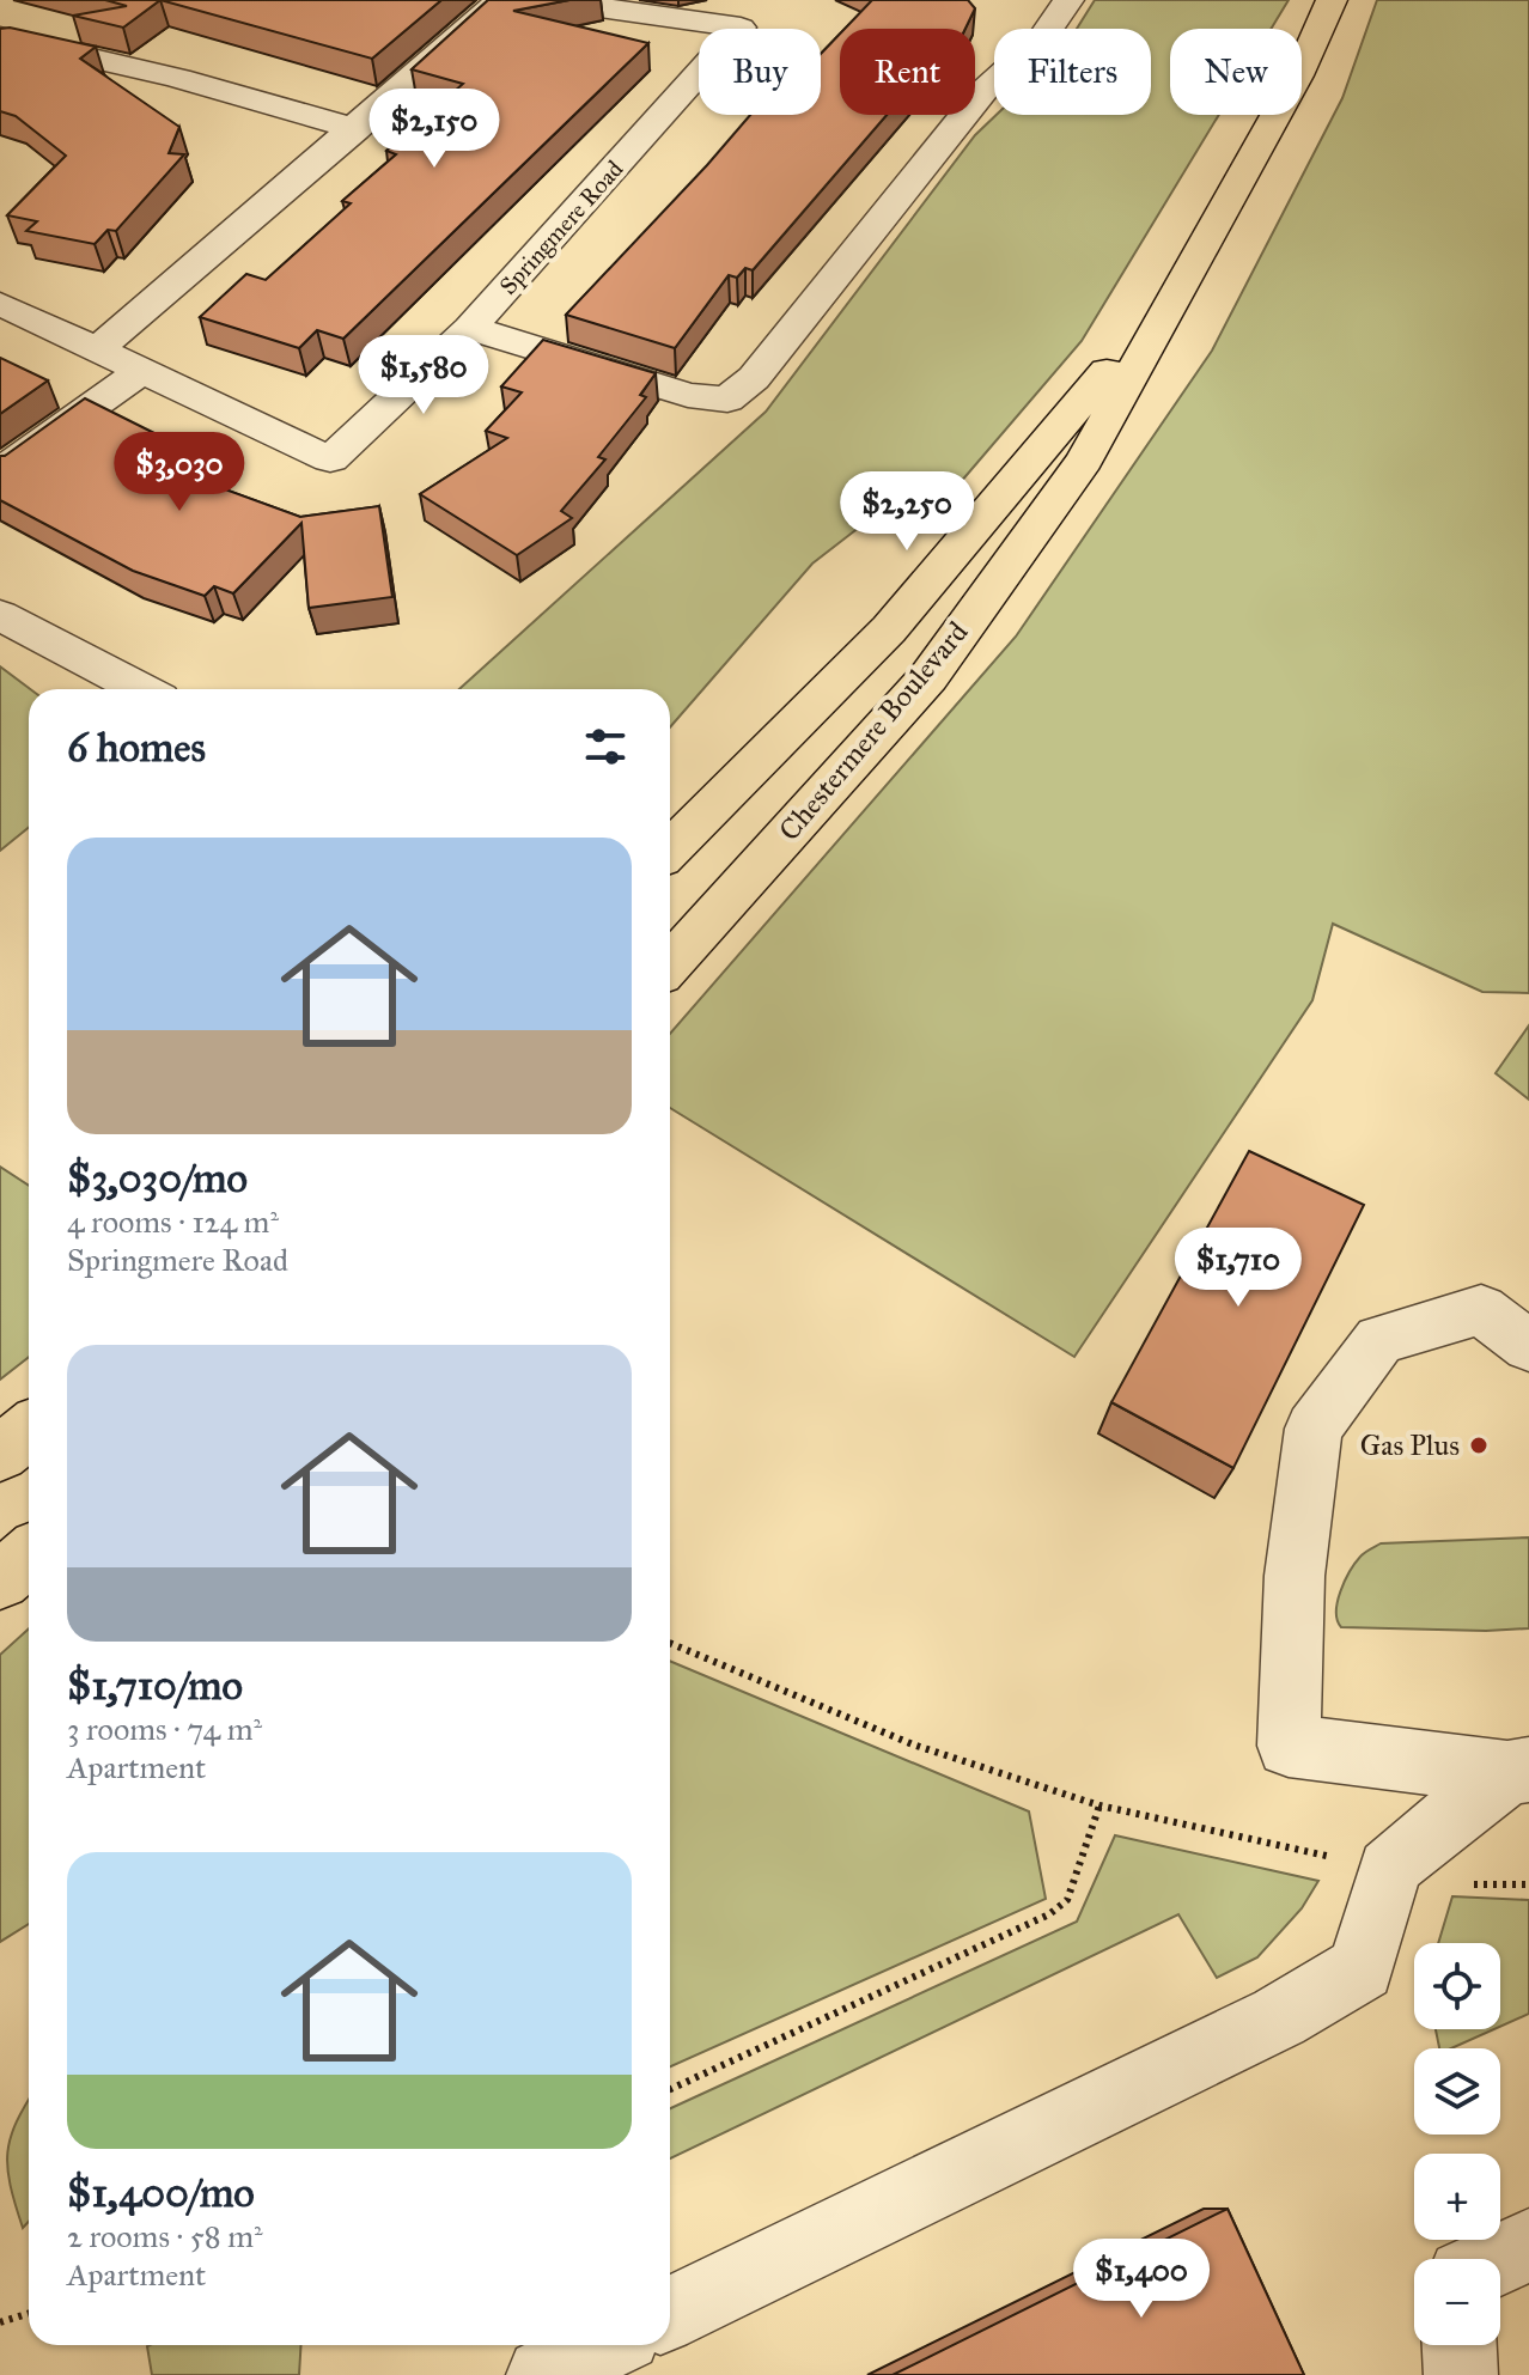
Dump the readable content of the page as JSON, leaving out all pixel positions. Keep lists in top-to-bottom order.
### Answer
{
  "streets": {
    "main road": ["Chestermere Boulevard"],
    "street": ["Springmere Road"]
  },
  "places": ["Gas Plus"],
  "page": {
    "chip": [
      "Buy",
      "Rent",
      "Filters",
      "New"
    ],
    "price": [
      "$2,150",
      "$1,580",
      "$3,030",
      "$2,250",
      "$1,710",
      "$1,400"
    ],
    "heading": "6 homes",
    "list": [
      {
        "name": "$3,030/mo",
        "note": "4 rooms · 124 m² · Springmere Road"
      },
      {
        "name": "$1,710/mo",
        "note": "3 rooms · 74 m² · Apartment"
      },
      {
        "name": "$1,400/mo",
        "note": "2 rooms · 58 m² · Apartment"
      }
    ],
    "map_buttons": ["+", "−"]
  }
}
